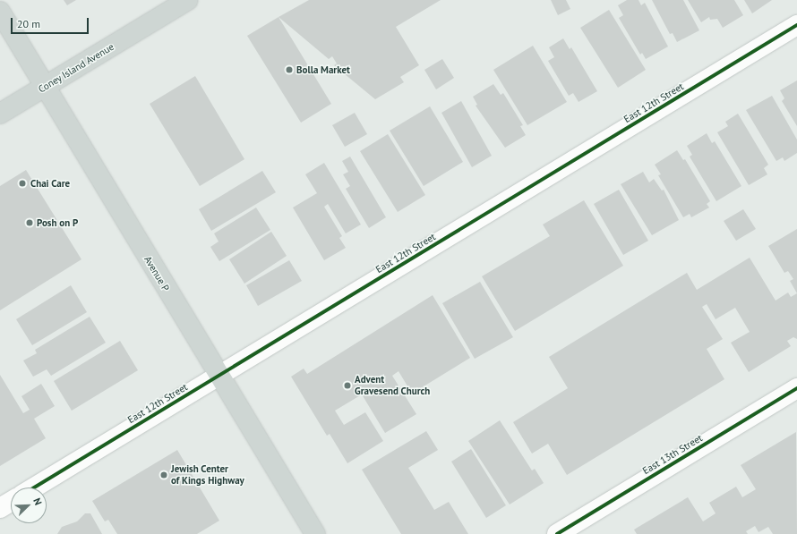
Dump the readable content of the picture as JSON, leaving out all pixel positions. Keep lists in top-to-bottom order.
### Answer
{
  "streets": {
    "main road": ["Coney Island Avenue", "Avenue P"],
    "street": ["East 12th Street", "East 13th Street"]
  },
  "crossings": [
    ["Coney Island Avenue", "Avenue P"],
    ["East 12th Street", "Avenue P"]
  ],
  "places": [
    "Bolla Market",
    "Chai Care",
    "Posh on P",
    "Advent Gravesend Church",
    "Jewish Center of Kings Highway"
  ],
  "scale_bar": "20 m",
  "north": "top right"
}
